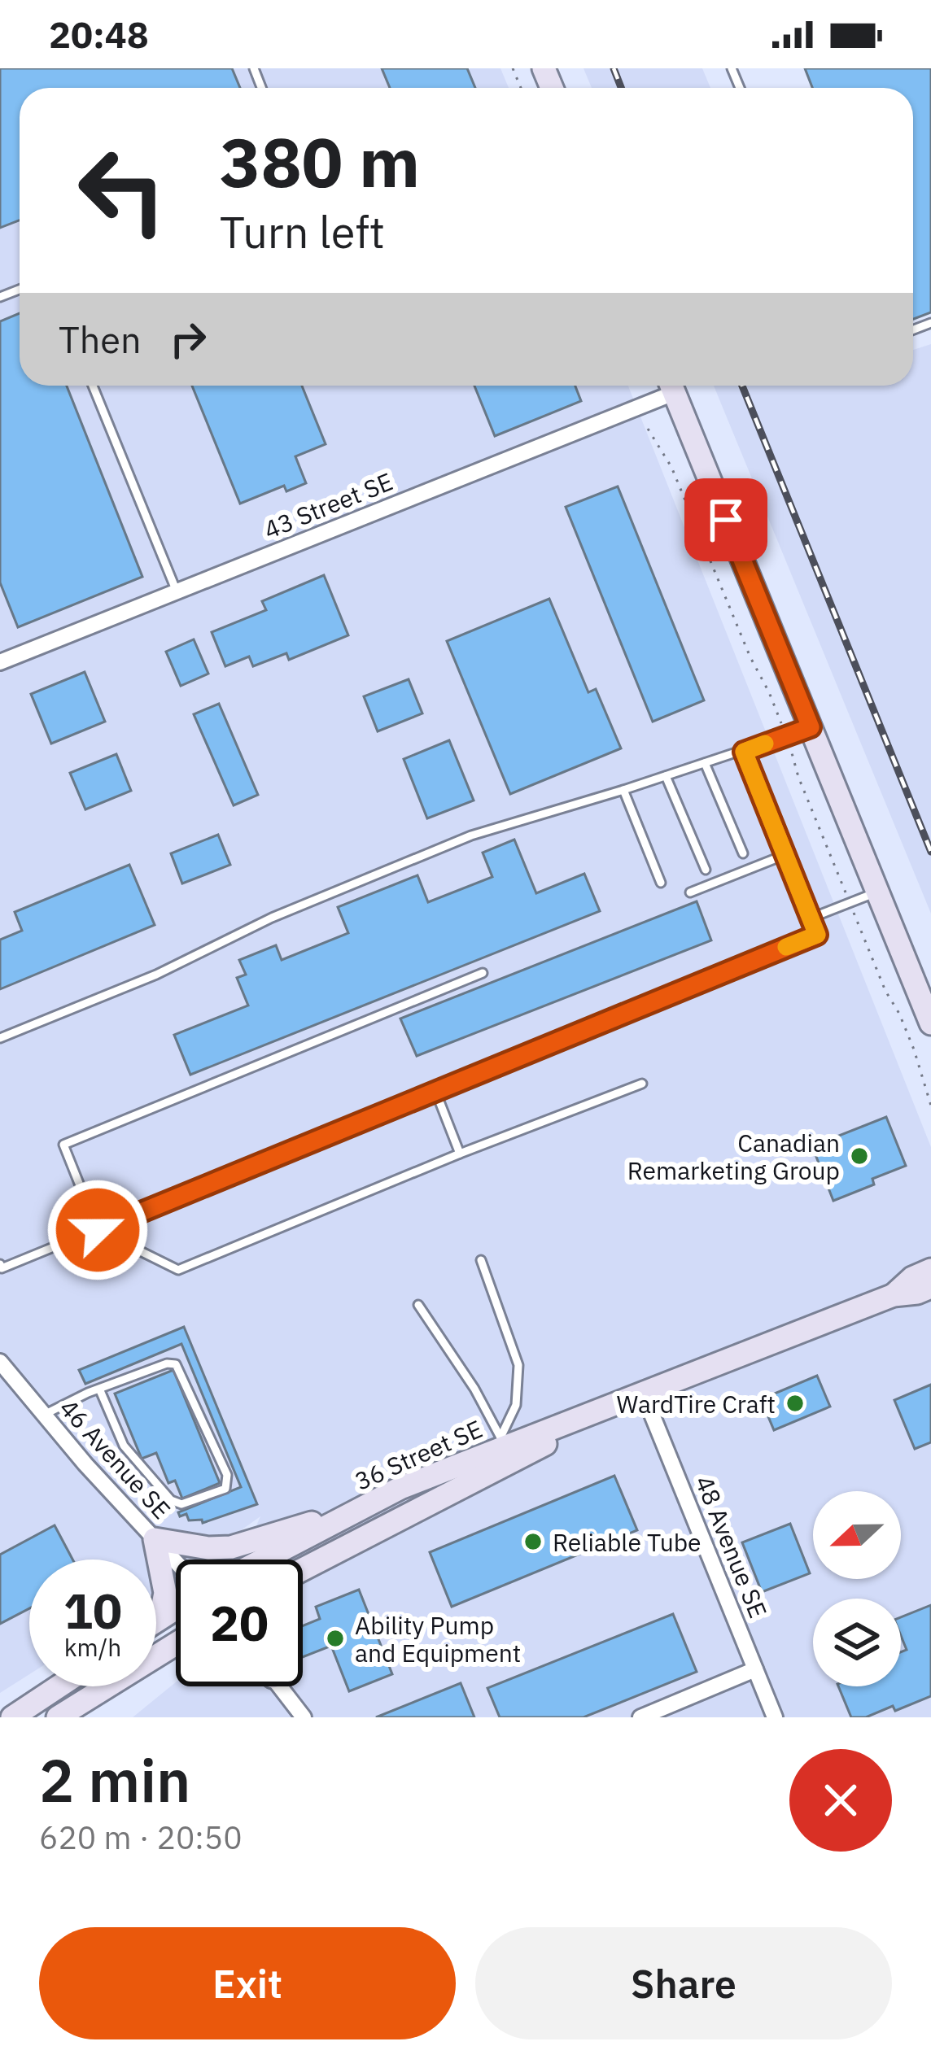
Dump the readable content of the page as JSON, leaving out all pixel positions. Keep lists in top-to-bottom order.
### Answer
{
  "streets": {
    "street": [
      "43 Street SE",
      "36 Street SE",
      "46 Avenue SE",
      "48 Avenue SE"
    ]
  },
  "crossings": [
    ["36 Street SE", "48 Avenue SE"]
  ],
  "places": [
    "Canadian Remarketing Group",
    "WardTire Craft",
    "Reliable Tube",
    "Ability Pump and Equipment"
  ],
  "north": "left",
  "page": {
    "status": "20:48",
    "turn": ["380 m", "Turn left"],
    "then": "Then",
    "speed": "10 km/h",
    "limit": "20",
    "heading": ["2 min", "620 m · 20:50"],
    "buttons": ["Exit", "Share"]
  }
}
